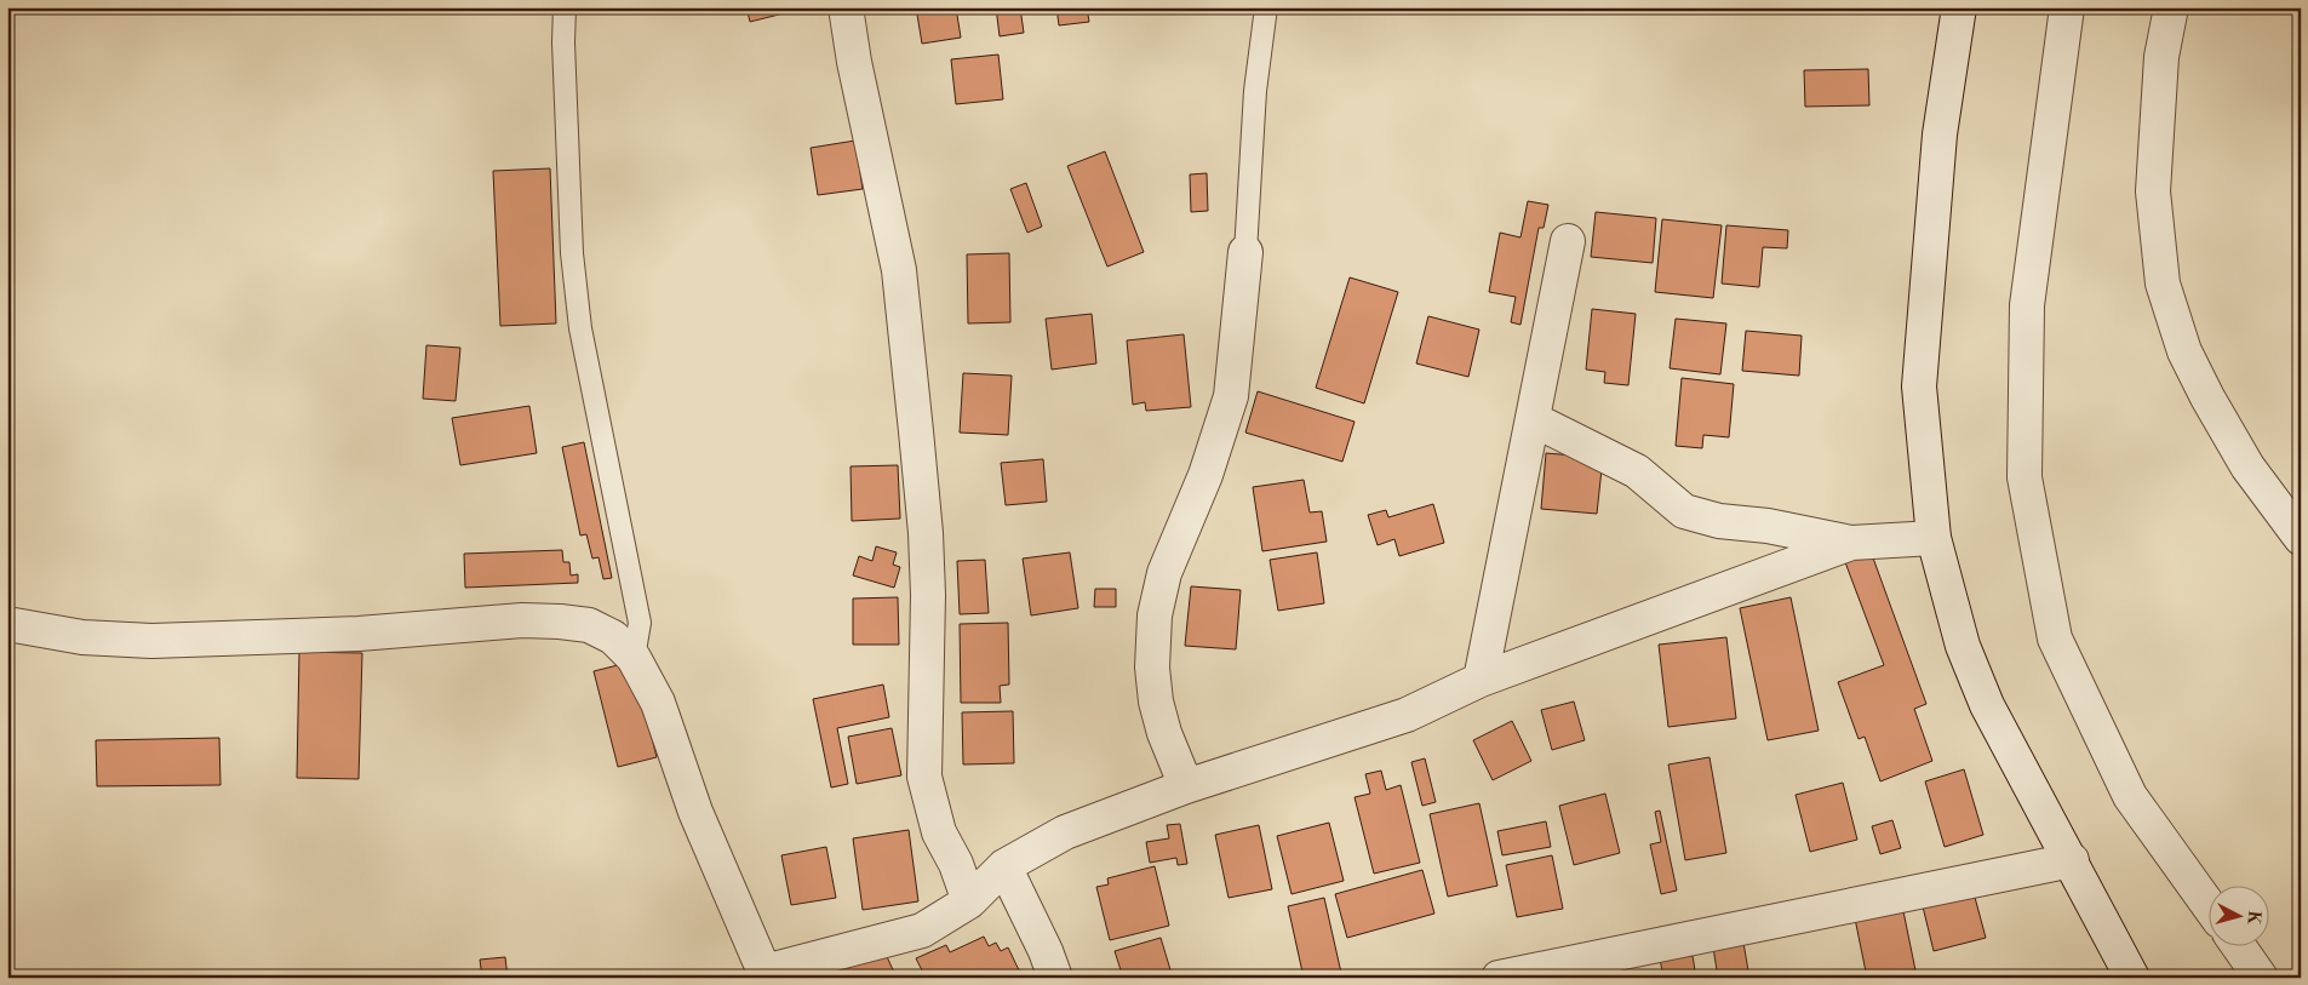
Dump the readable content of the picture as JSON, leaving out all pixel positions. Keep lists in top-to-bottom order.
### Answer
{
  "north": "right"
}
